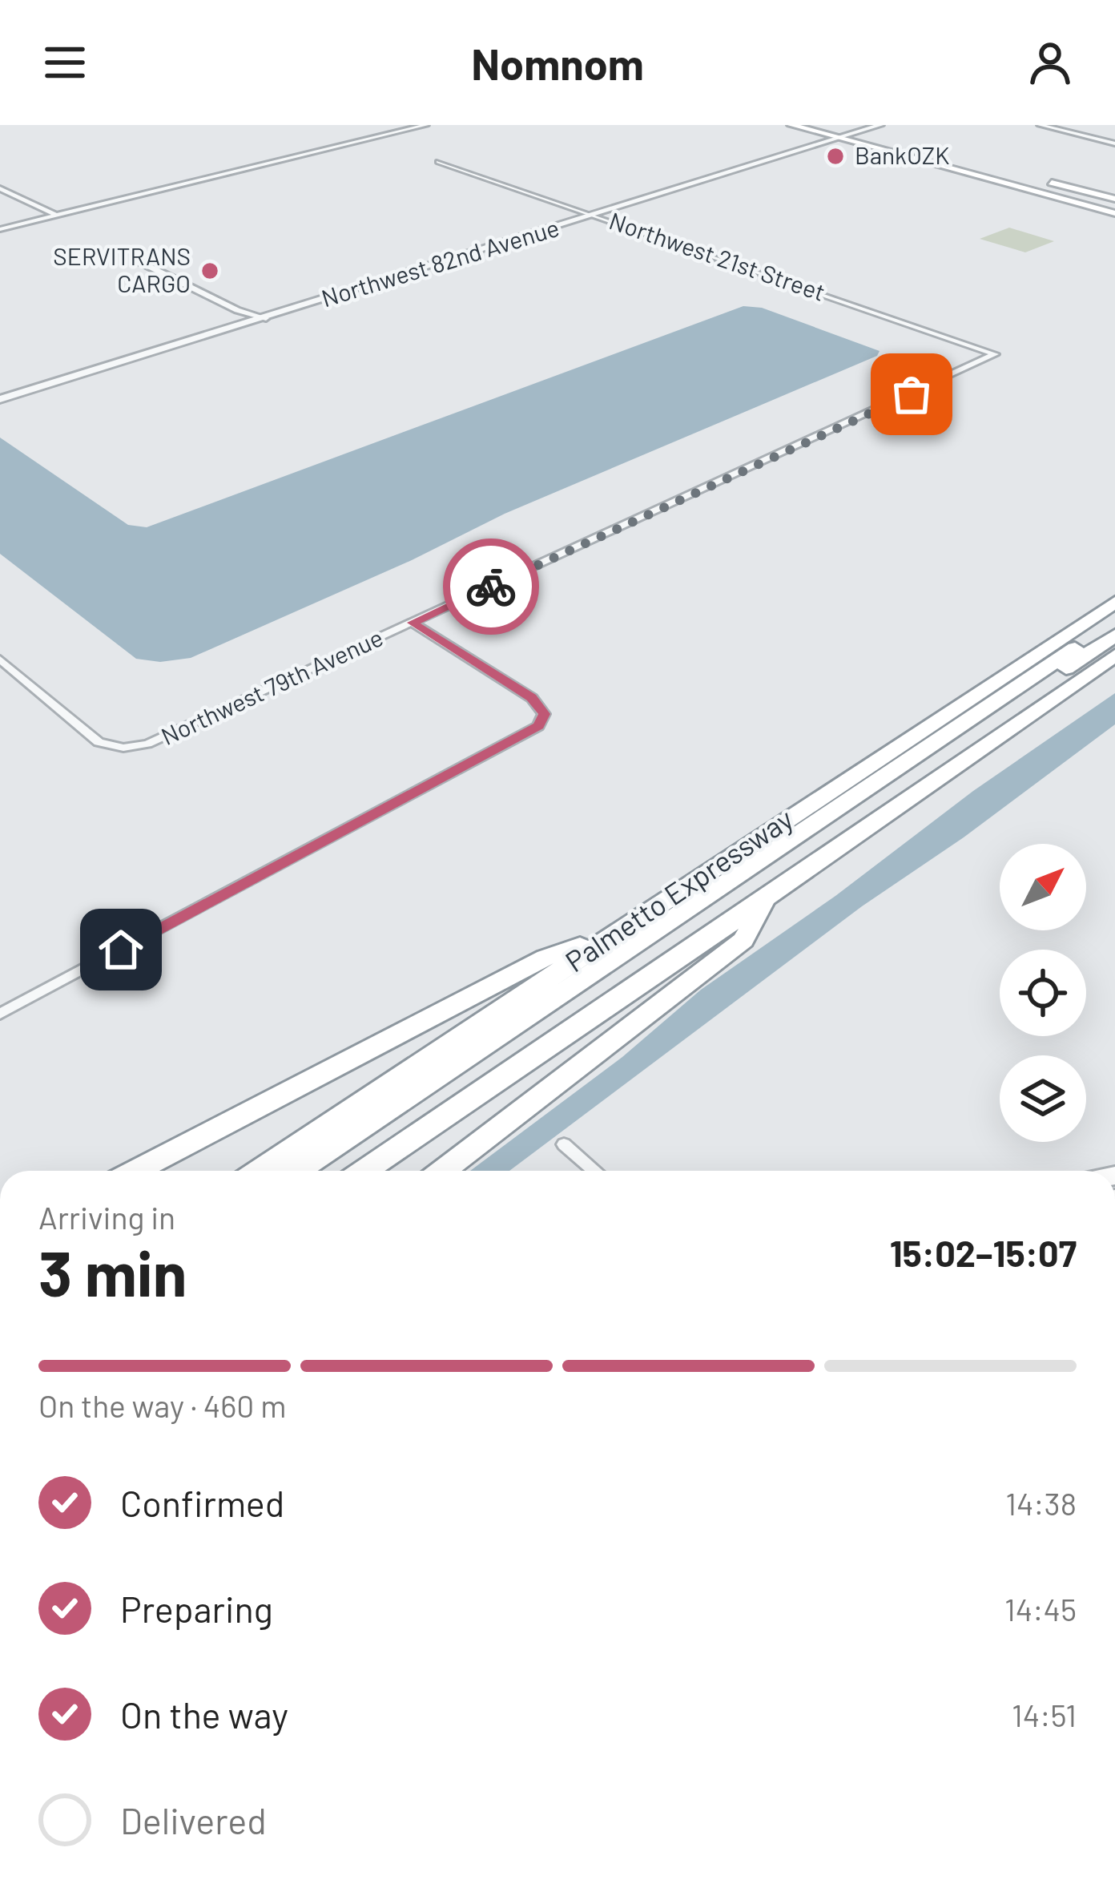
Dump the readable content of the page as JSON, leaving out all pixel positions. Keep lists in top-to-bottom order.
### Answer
{
  "streets": {
    "highway": ["Palmetto Expressway"],
    "street": ["Northwest 21st Street", "Northwest 82nd Avenue", "Northwest 79th Avenue"]
  },
  "crossings": [
    ["Northwest 21st Street", "Northwest 82nd Avenue"],
    ["Northwest 21st Street", "Northwest 79th Avenue"]
  ],
  "places": ["BankOZK", "SERVITRANS CARGO"],
  "north": "top right",
  "page": {
    "header": "Nomnom",
    "heading": ["3 min", "Arriving in", "15:02–15:07"],
    "bar": "On the way · 460 m",
    "list": [
      ["Confirmed", "14:38"],
      ["Preparing", "14:45"],
      ["On the way", "14:51"],
      "Delivered"
    ]
  }
}
